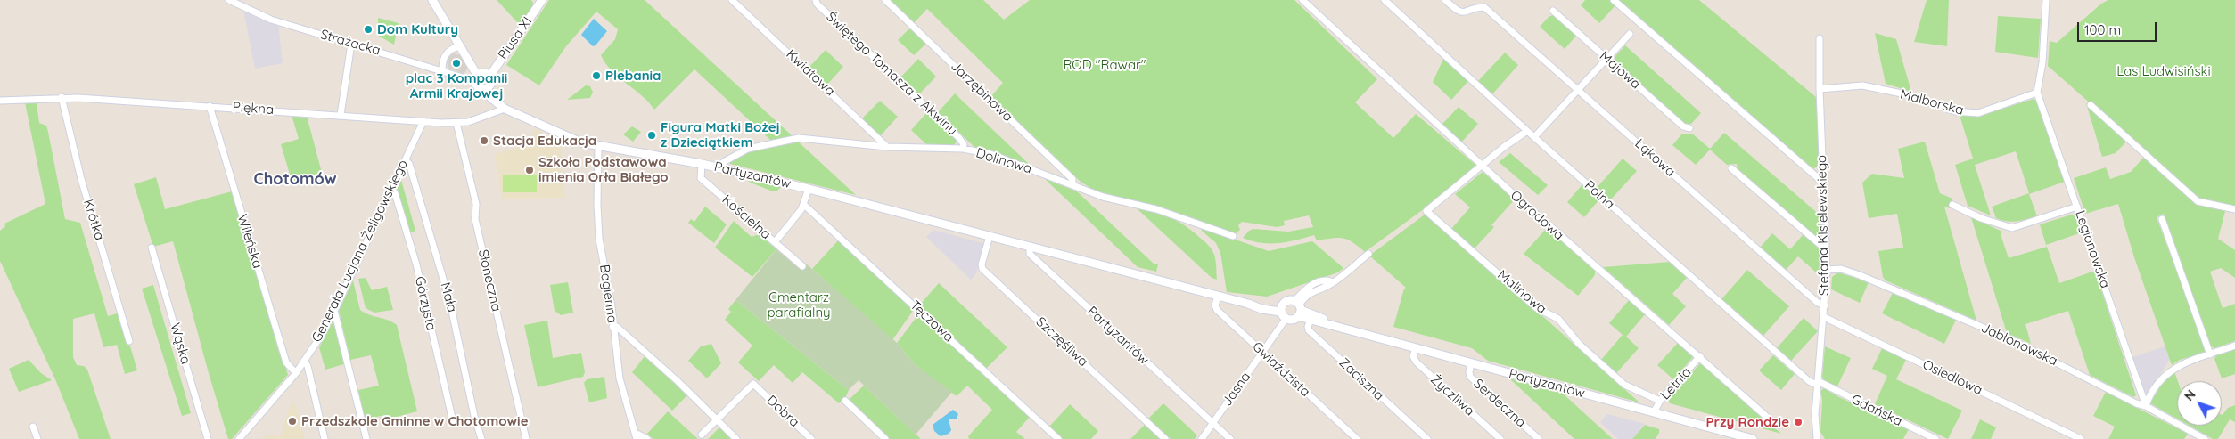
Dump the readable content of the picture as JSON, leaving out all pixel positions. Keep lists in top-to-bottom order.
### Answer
{
  "streets": {
    "street": [
      "Piusa XI",
      "Strażacka",
      "Majowa",
      "Kwiatowa",
      "Świętego Tomasza z Akwinu",
      "Jarzębinowa",
      "Malborska",
      "Piękna",
      "Łąkowa",
      "Dolinowa",
      "Partyzantów",
      "Polna",
      "Ogrodowa",
      "Kościelna",
      "Krótka",
      "Stefana Kisielewskiego",
      "Wileńska",
      "Legionowska",
      "Generała Lucjana Żeligowskiego",
      "Słoneczna",
      "Malinowa",
      "Bagienna",
      "Mała",
      "Górzysta",
      "Tęczowa",
      "Szczęśliwa",
      "Wąska",
      "Jabłonowska",
      "Gwiaździsta",
      "Osiedlowa",
      "Zaciszna",
      "Letnia",
      "Jasna",
      "Życzliwa",
      "Serdeczna",
      "Gdańska",
      "Dobra"
    ]
  },
  "crossings": [
    ["Piusa XI", "Strażacka"],
    ["Piusa XI", "Partyzantów"],
    ["Strażacka", "Partyzantów"],
    ["Kwiatowa", "Dolinowa"],
    ["Świętego Tomasza z Akwinu", "Dolinowa"],
    ["Jarzębinowa", "Dolinowa"],
    ["Malborska", "Stefana Kisielewskiego"],
    ["Malborska", "Legionowska"],
    ["Piękna", "Partyzantów"],
    ["Piękna", "Krótka"],
    ["Piękna", "Wileńska"],
    ["Piękna", "Generała Lucjana Żeligowskiego"],
    ["Piękna", "Słoneczna"],
    ["Łąkowa", "Stefana Kisielewskiego"],
    ["Dolinowa", "Partyzantów"],
    ["Partyzantów", "Kościelna"],
    ["Partyzantów", "Bagienna"],
    ["Partyzantów", "Szczęśliwa"],
    ["Partyzantów", "Gwiaździsta"],
    ["Partyzantów", "Zaciszna"],
    ["Partyzantów", "Letnia"],
    ["Partyzantów", "Jasna"],
    ["Partyzantów", "Życzliwa"],
    ["Partyzantów", "Serdeczna"],
    ["Polna", "Stefana Kisielewskiego"],
    ["Polna", "Gdańska"],
    ["Ogrodowa", "Malinowa"],
    ["Ogrodowa", "Letnia"],
    ["Stefana Kisielewskiego", "Jabłonowska"],
    ["Stefana Kisielewskiego", "Osiedlowa"],
    ["Stefana Kisielewskiego", "Gdańska"],
    ["Wileńska", "Generała Lucjana Żeligowskiego"],
    ["Legionowska", "Jabłonowska"],
    ["Generała Lucjana Żeligowskiego", "Mała"],
    ["Generała Lucjana Żeligowskiego", "Górzysta"],
    ["Malinowa", "Letnia"],
    ["Gwiaździsta", "Jasna"]
  ],
  "districts": ["Chotomów"],
  "parks": ["ROD \"Rawar\"", "Las Ludwisiński", "Cmentarz parafialny"],
  "places": [
    "Dom Kultury",
    "plac 3 Kompanii Armii Krajowej",
    "Plebania",
    "Figura Matki Bożej z Dzieciątkiem",
    "Stacja Edukacja",
    "Szkoła Podstawowa imienia Orła Białego",
    "Przedszkole Gminne w Chotomowie",
    "Przy Rondzie"
  ],
  "scale_bar": "100 m",
  "north": "top left"
}
